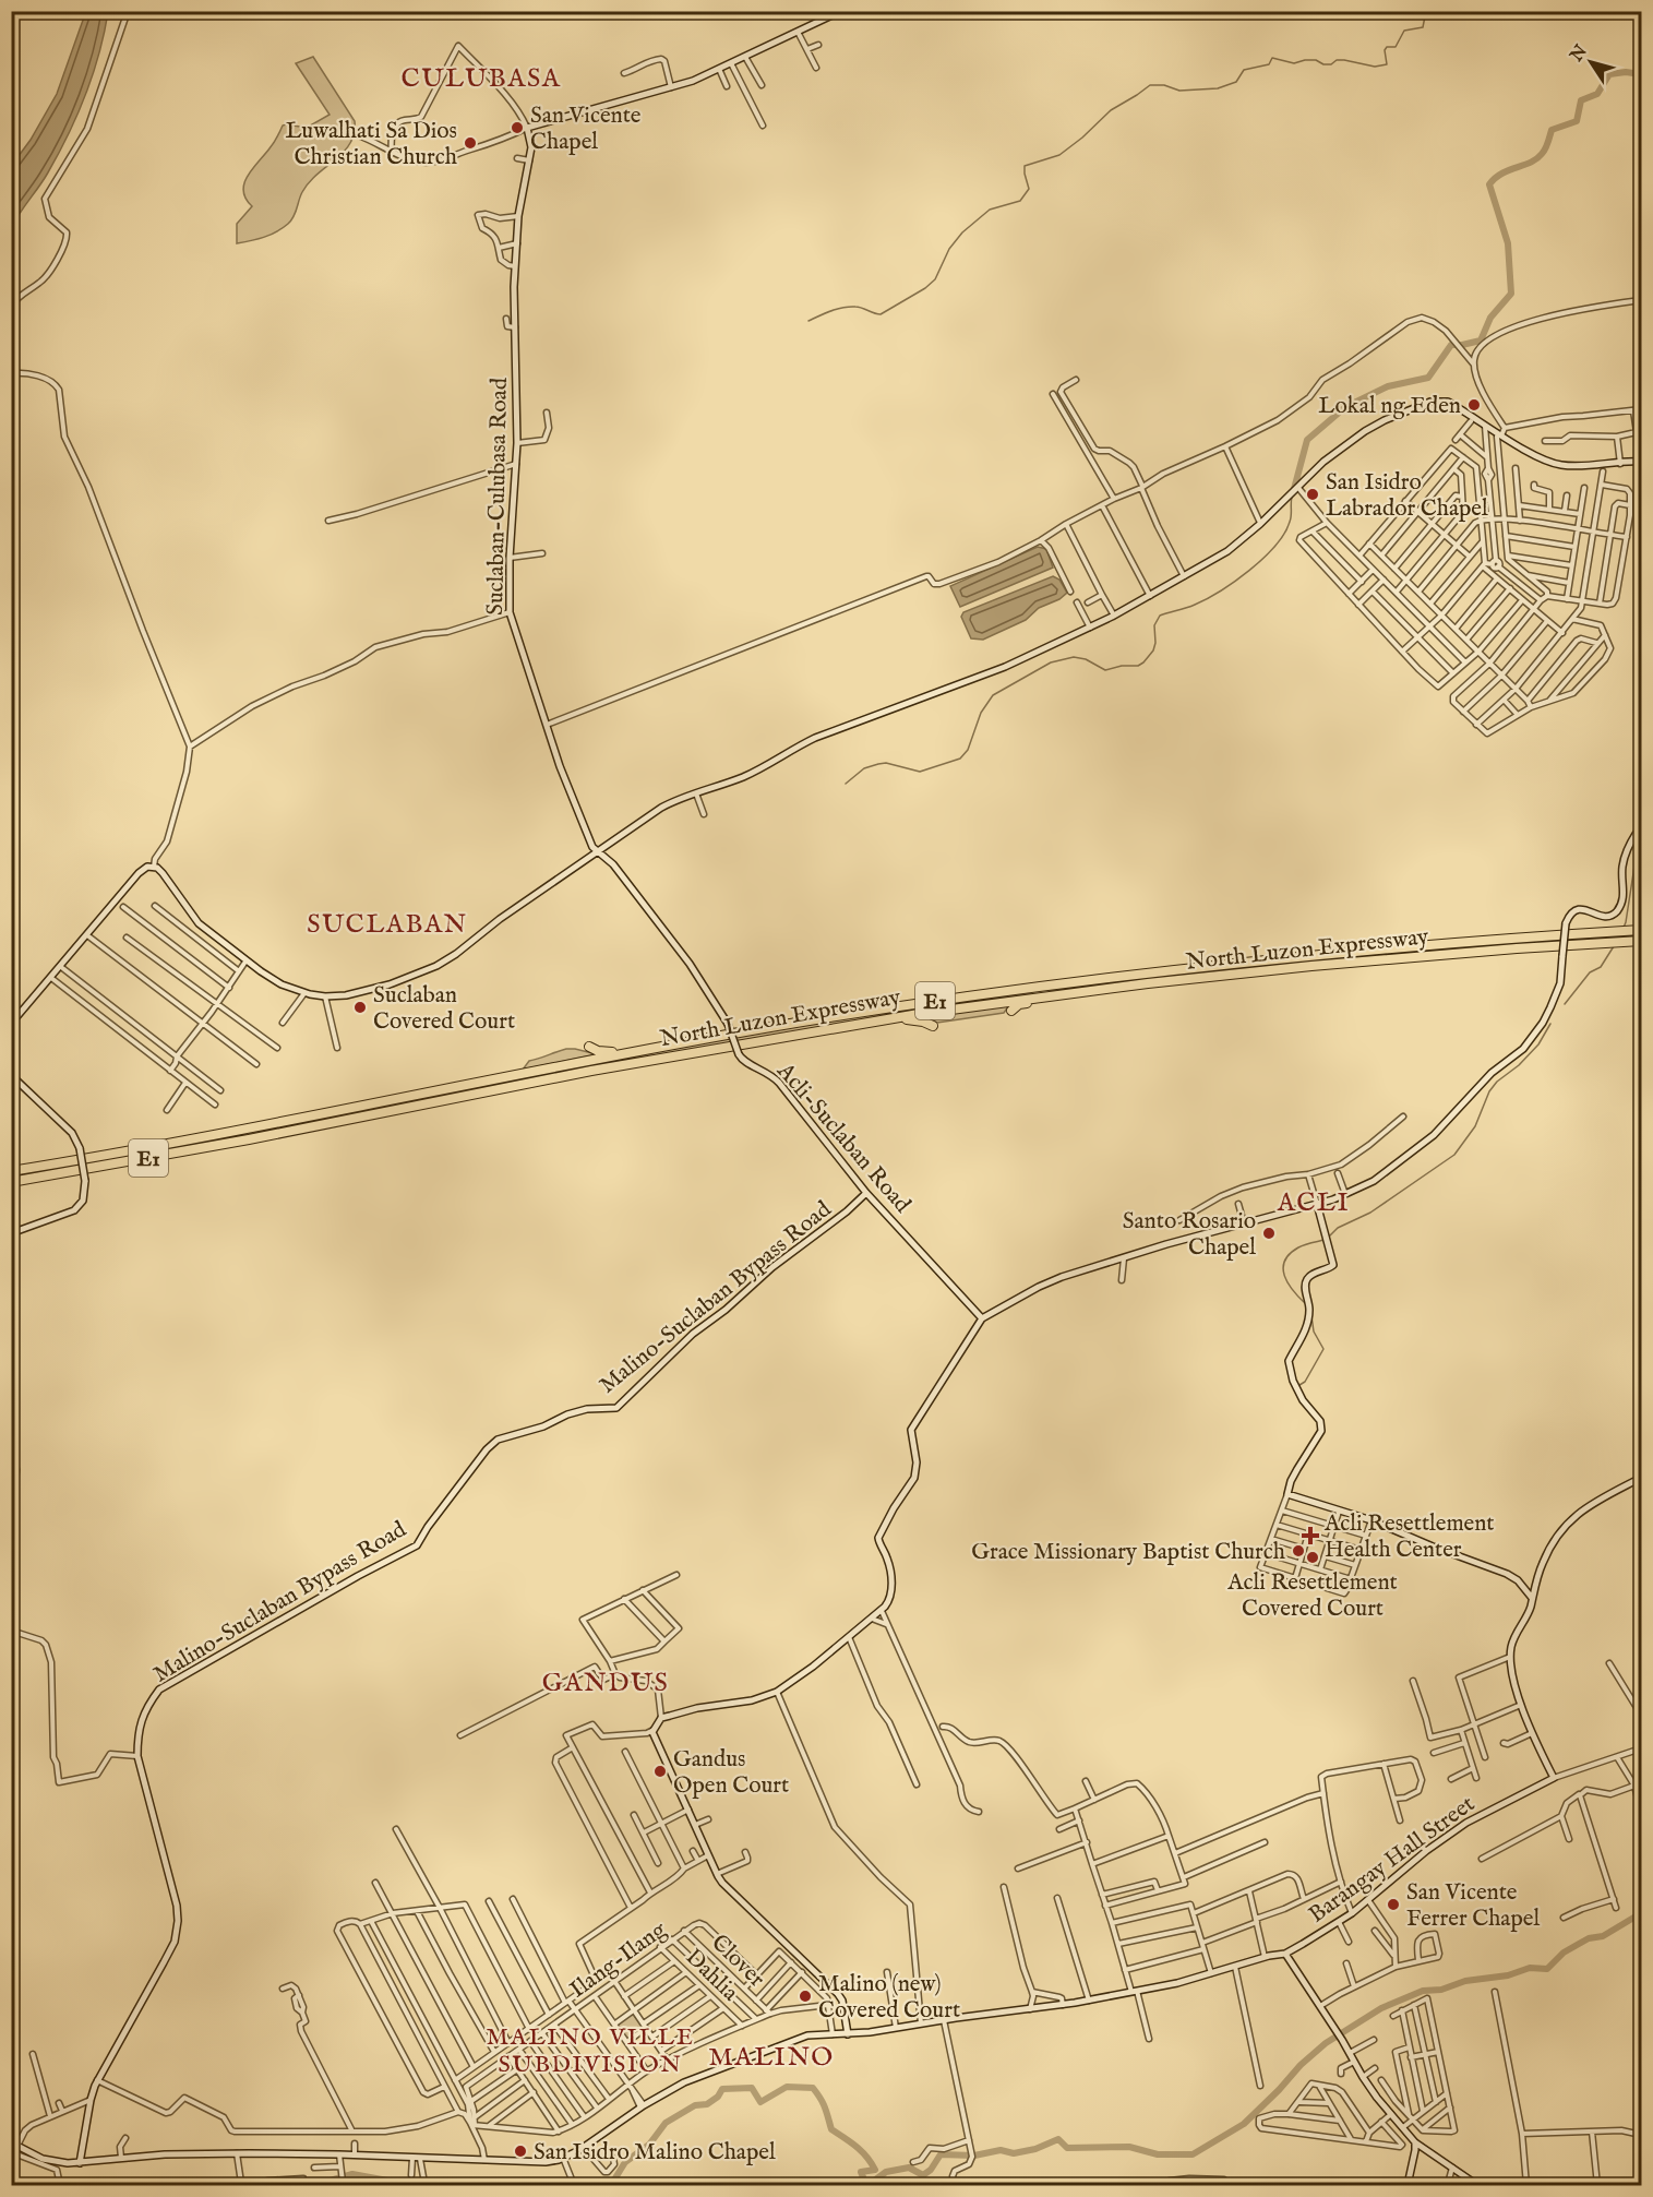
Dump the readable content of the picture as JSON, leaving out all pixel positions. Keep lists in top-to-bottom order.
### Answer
{
  "streets": {
    "highway": ["North Luzon Expressway", "E1"],
    "street": [
      "Suclaban-Culubasa Road",
      "Acli-Suclaban Road",
      "Malino-Suclaban Bypass Road",
      "Barangay Hall Street",
      "Ilang-Ilang",
      "Clover",
      "Dahlia"
    ]
  },
  "crossings": [
    ["Suclaban-Culubasa Road", "Acli-Suclaban Road"],
    ["Acli-Suclaban Road", "Malino-Suclaban Bypass Road"],
    ["Ilang-Ilang", "Clover"],
    ["Ilang-Ilang", "Dahlia"]
  ],
  "districts": [
    "CULUBASA",
    "SUCLABAN",
    "ACLI",
    "GANDUS",
    "MALINO VILLE SUBDIVISION",
    "MALINO"
  ],
  "places": {
    "other": [
      "San Vicente Chapel",
      "Luwalhati Sa Dios Christian Church",
      "Lokal ng Eden",
      "San Isidro Labrador Chapel",
      "Suclaban Covered Court",
      "Santo Rosario Chapel",
      "Grace Missionary Baptist Church",
      "Acli Resettlement Covered Court",
      "Gandus Open Court",
      "San Vicente Ferrer Chapel",
      "Malino (new) Covered Court",
      "San Isidro Malino Chapel"
    ],
    "health": ["Acli Resettlement Health Center"]
  },
  "north": "top left"
}
